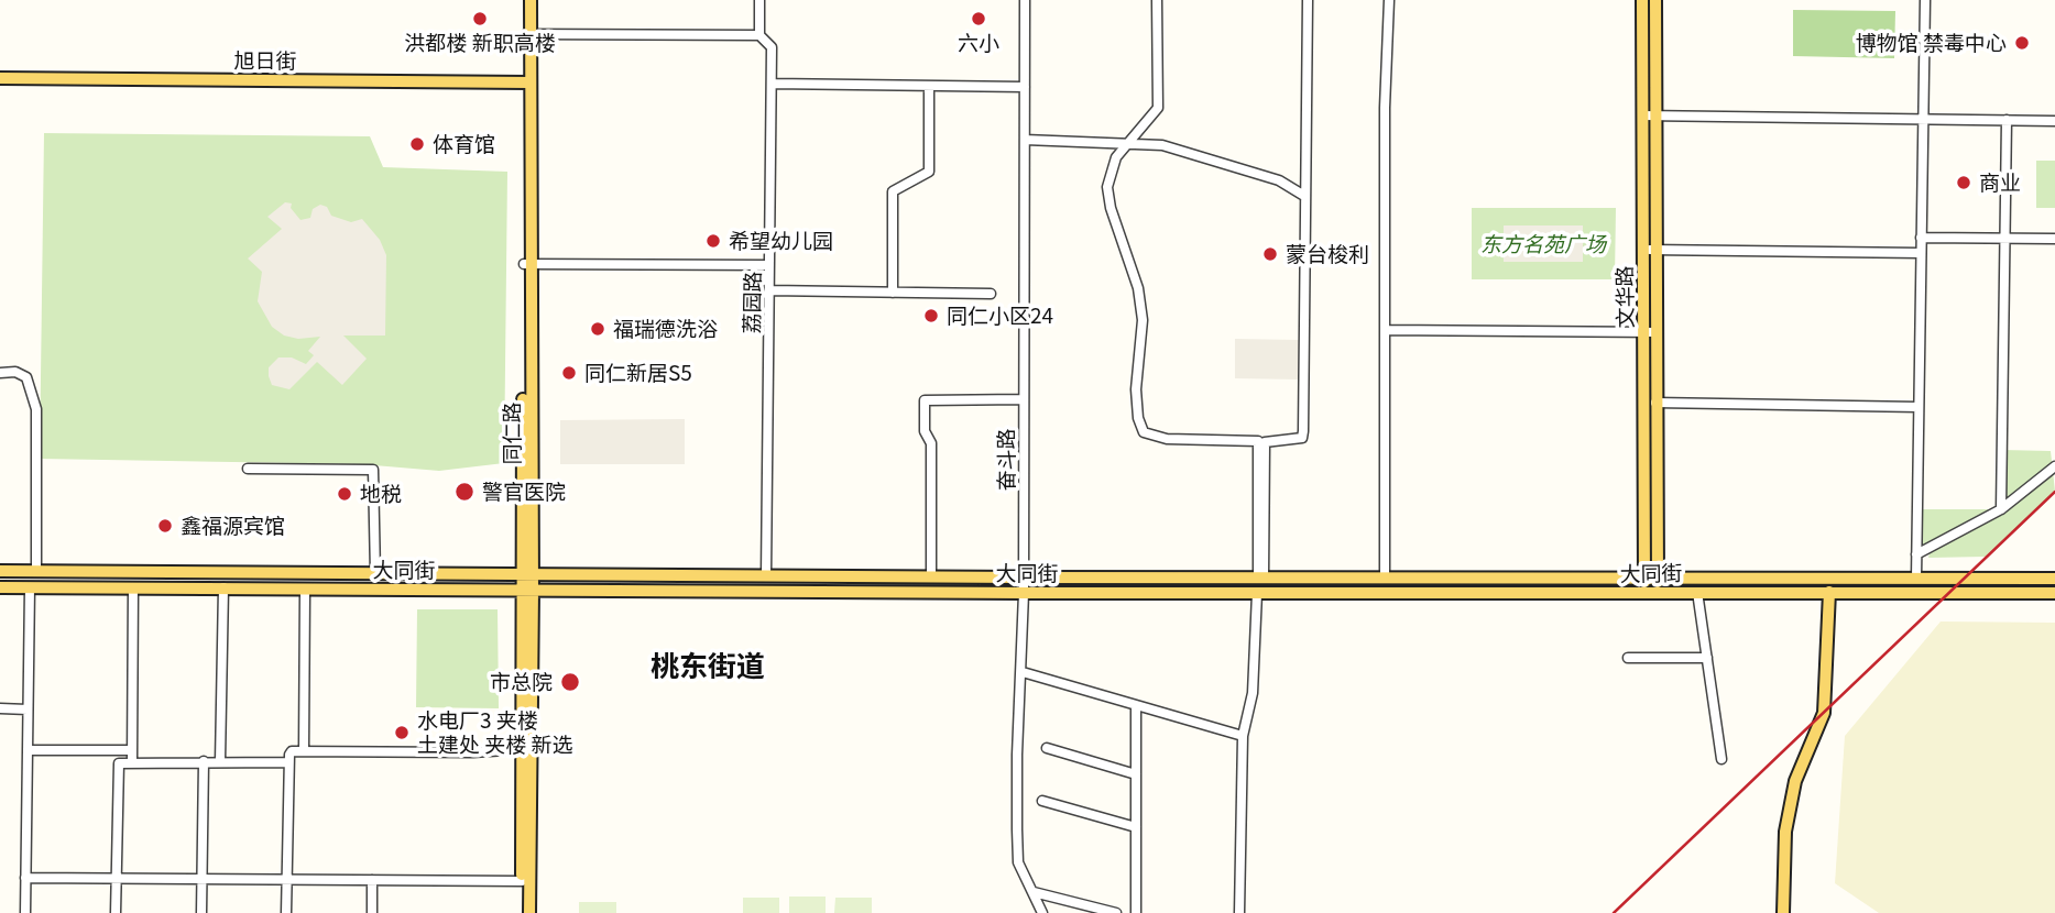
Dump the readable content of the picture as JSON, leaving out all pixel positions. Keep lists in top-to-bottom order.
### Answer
{
  "streets": {
    "main road": [
      "旭日街",
      "文华路",
      "同仁路",
      "大同街"
    ],
    "street": ["荔园路", "奋斗路"]
  },
  "crossings": [
    ["旭日街", "同仁路"],
    ["文华路", "大同街"],
    ["荔园路", "大同街"],
    ["同仁路", "大同街"],
    ["奋斗路", "大同街"]
  ],
  "districts": ["桃东街道"],
  "parks": ["东方名苑广场"],
  "places": [
    "洪都楼 新职高楼",
    "六小",
    "博物馆 禁毒中心",
    "体育馆",
    "商业",
    "希望幼儿园",
    "蒙台梭利",
    "同仁小区24",
    "福瑞德洗浴",
    "同仁新居S5",
    "警官医院",
    "地税",
    "鑫福源宾馆",
    "市总院",
    "水电厂3 夹楼 土建处 夹楼 新选"
  ]
}
